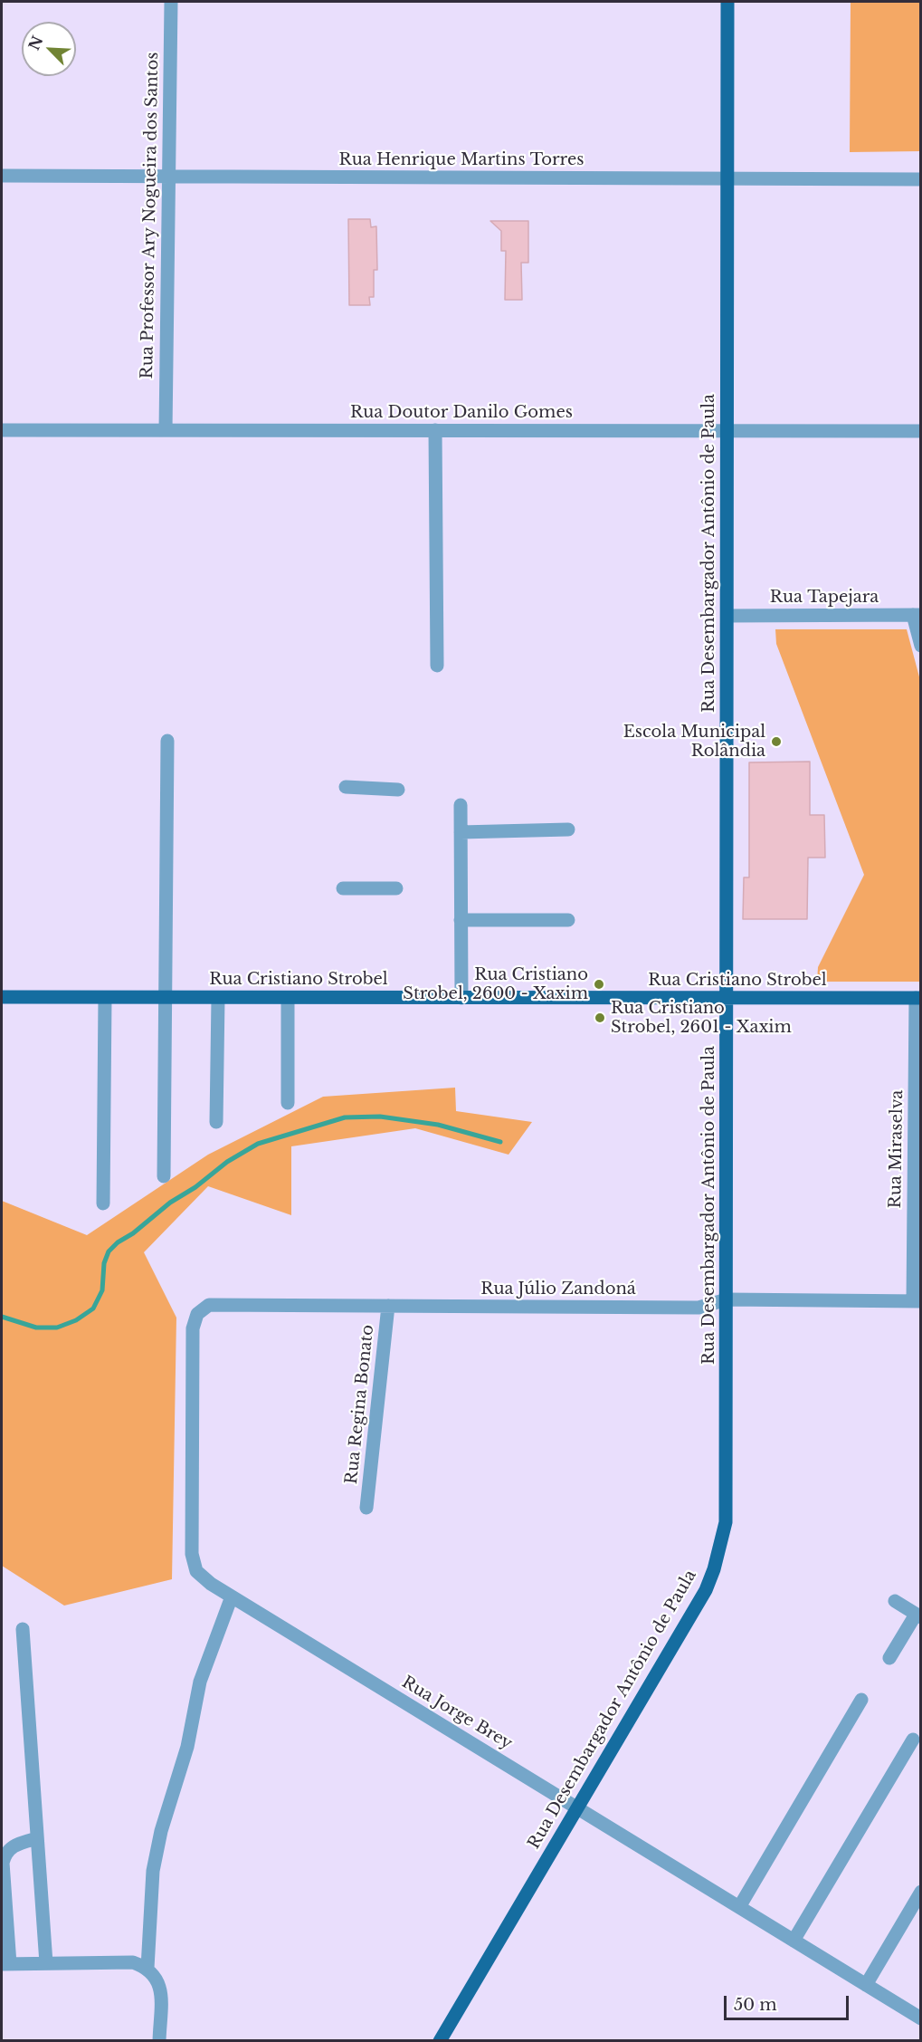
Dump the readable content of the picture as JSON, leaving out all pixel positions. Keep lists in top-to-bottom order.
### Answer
{
  "streets": {
    "main road": ["Rua Desembargador Antônio de Paula", "Rua Cristiano Strobel"],
    "street": [
      "Rua Henrique Martins Torres",
      "Rua Professor Ary Nogueira dos Santos",
      "Rua Doutor Danilo Gomes",
      "Rua Tapejara",
      "Rua Miraselva",
      "Rua Júlio Zandoná",
      "Rua Regina Bonato",
      "Rua Jorge Brey"
    ]
  },
  "crossings": [
    ["Rua Henrique Martins Torres", "Rua Professor Ary Nogueira dos Santos"],
    ["Rua Henrique Martins Torres", "Rua Desembargador Antônio de Paula"],
    ["Rua Professor Ary Nogueira dos Santos", "Rua Doutor Danilo Gomes"],
    ["Rua Doutor Danilo Gomes", "Rua Desembargador Antônio de Paula"],
    ["Rua Desembargador Antônio de Paula", "Rua Tapejara"],
    ["Rua Desembargador Antônio de Paula", "Rua Cristiano Strobel"],
    ["Rua Desembargador Antônio de Paula", "Rua Júlio Zandoná"],
    ["Rua Desembargador Antônio de Paula", "Rua Jorge Brey"],
    ["Rua Cristiano Strobel", "Rua Miraselva"],
    ["Rua Miraselva", "Rua Júlio Zandoná"],
    ["Rua Júlio Zandoná", "Rua Regina Bonato"],
    ["Rua Júlio Zandoná", "Rua Jorge Brey"]
  ],
  "places": ["Escola Municipal Rolândia", "Rua Cristiano Strobel, 2600 - Xaxim", "Rua Cristiano Strobel, 2601 - Xaxim"],
  "scale_bar": "50 m",
  "north": "top left"
}
